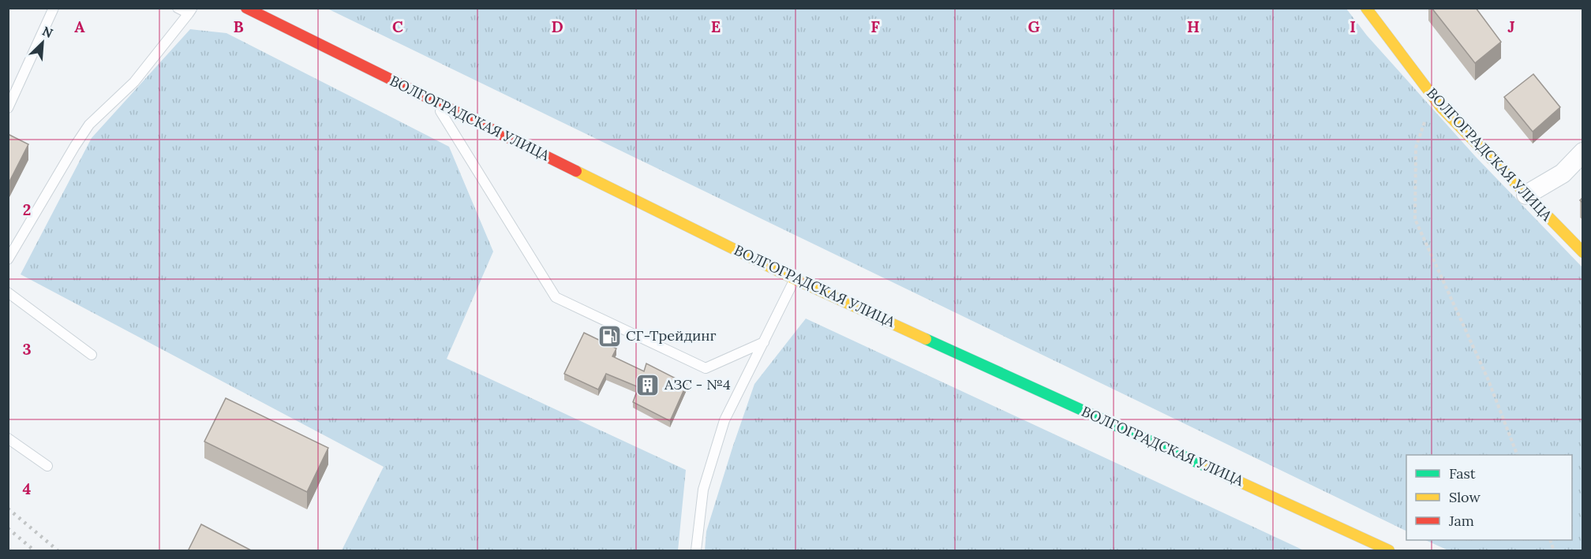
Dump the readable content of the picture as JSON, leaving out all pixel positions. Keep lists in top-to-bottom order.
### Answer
{
  "streets": {
    "main road": ["ВОЛГОГРАДСКАЯ УЛИЦА"]
  },
  "places": {
    "fuel station": ["СГ-Трейдинг"],
    "building": ["АЗС - №4"]
  },
  "legend": ["Fast", "Slow", "Jam"],
  "north": "top right",
  "grid": {
    "columns": [
      "A",
      "B",
      "C",
      "D",
      "E",
      "F",
      "G",
      "H",
      "I",
      "J"
    ],
    "rows": ["2", "3", "4"]
  }
}
